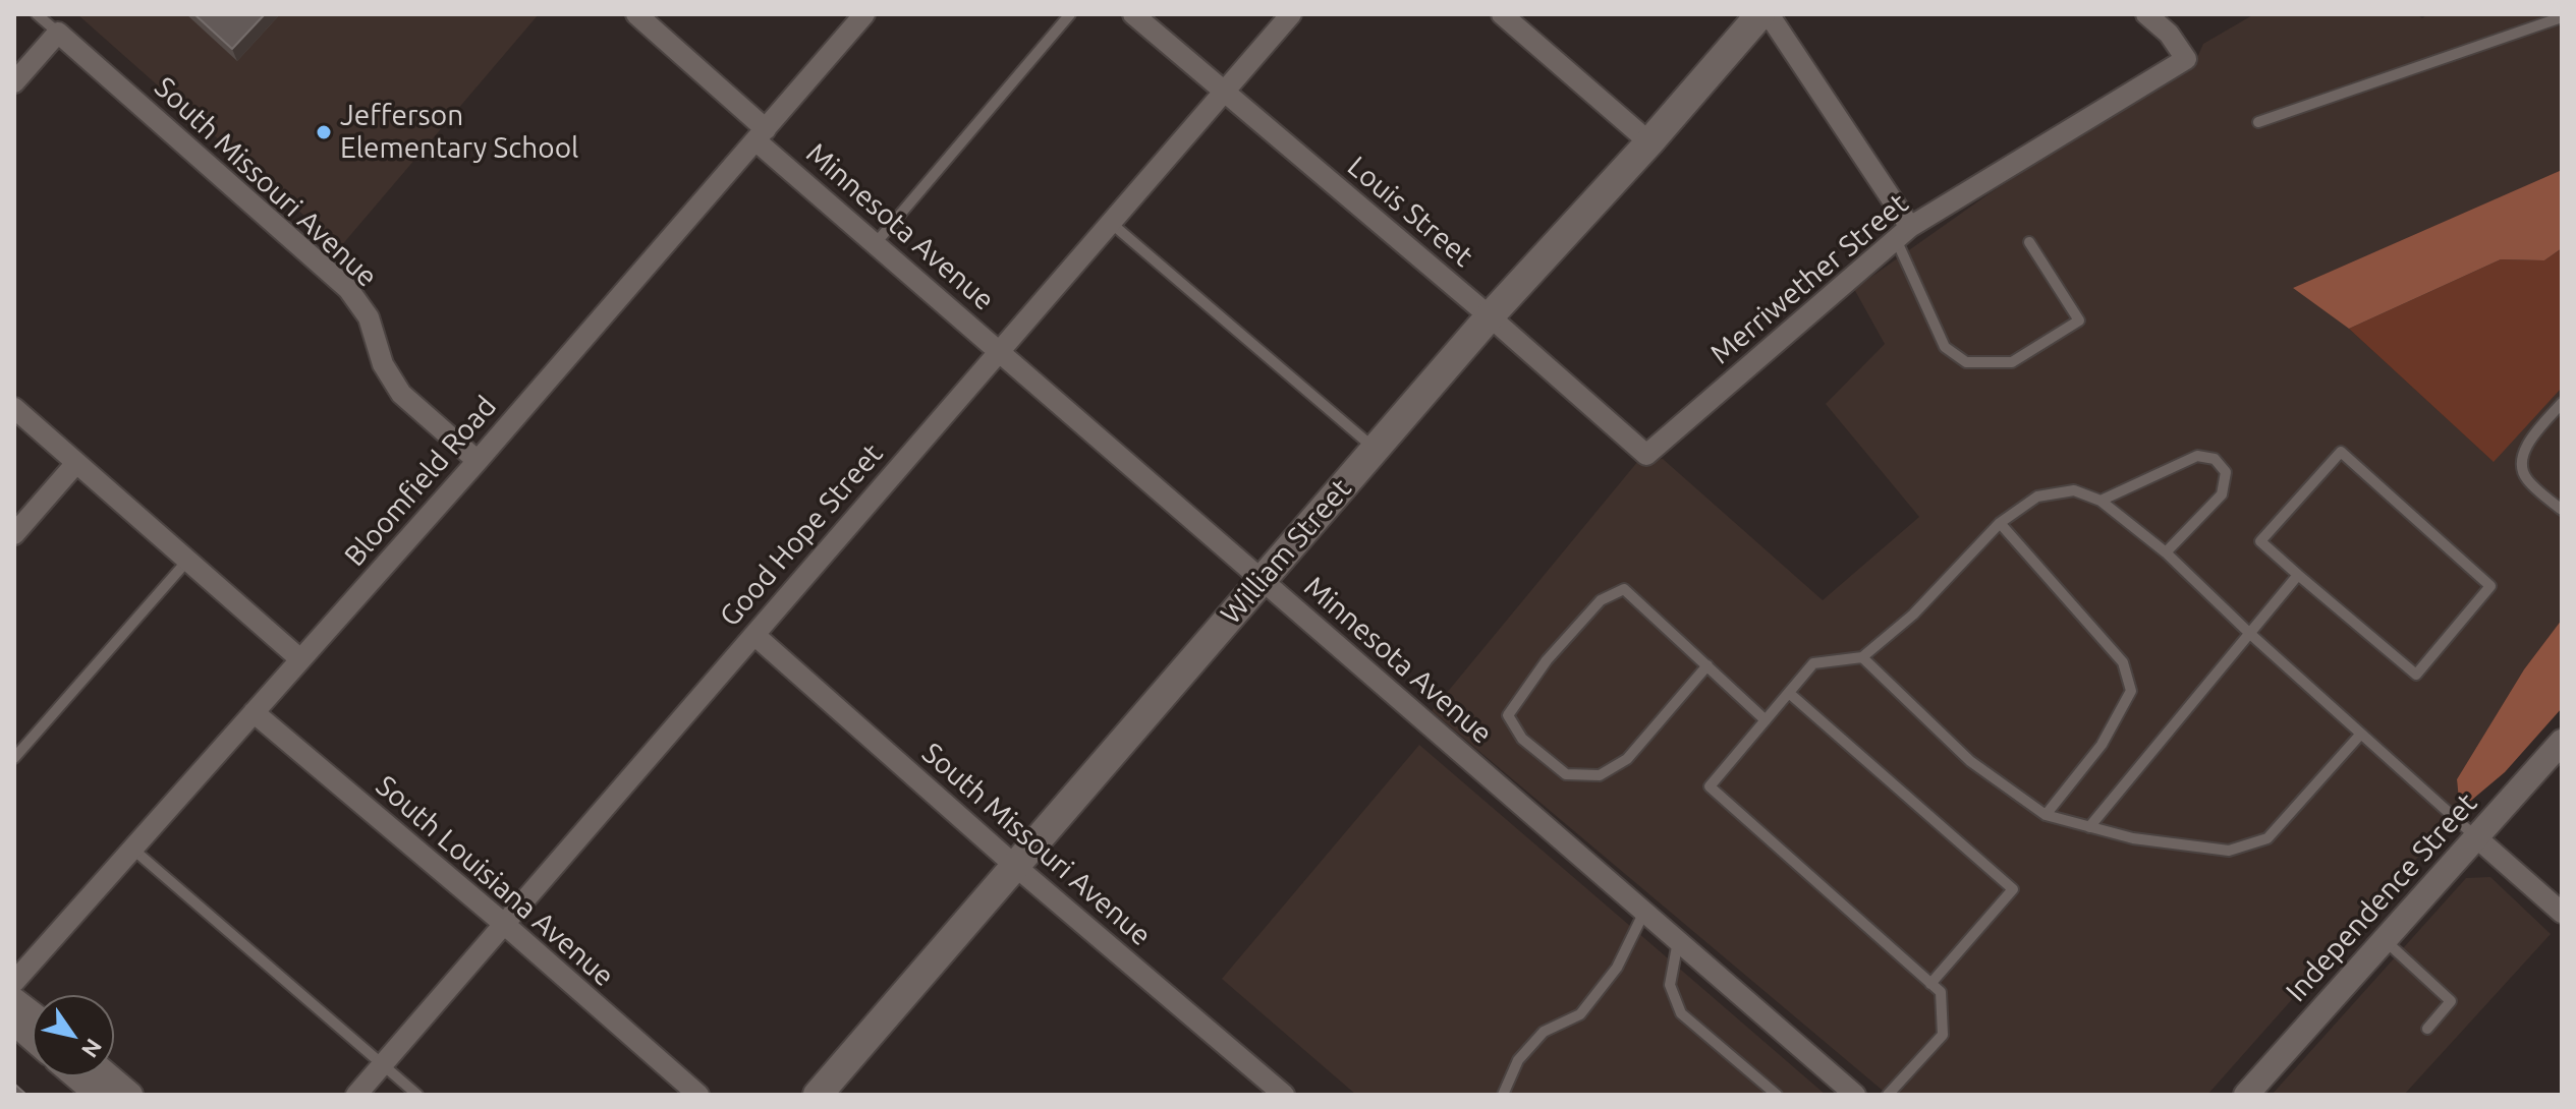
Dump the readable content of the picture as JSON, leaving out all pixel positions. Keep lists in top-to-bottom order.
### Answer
{
  "streets": {
    "main road": ["William Street"],
    "street": [
      "South Missouri Avenue",
      "Louis Street",
      "Minnesota Avenue",
      "Merriwether Street",
      "Bloomfield Road",
      "Good Hope Street",
      "South Louisiana Avenue",
      "Independence Street"
    ]
  },
  "crossings": [
    ["South Missouri Avenue", "Bloomfield Road"],
    ["South Missouri Avenue", "Good Hope Street"],
    ["South Missouri Avenue", "William Street"],
    ["Louis Street", "Merriwether Street"],
    ["Louis Street", "Good Hope Street"],
    ["Louis Street", "William Street"],
    ["Minnesota Avenue", "Bloomfield Road"],
    ["Minnesota Avenue", "Good Hope Street"],
    ["Minnesota Avenue", "William Street"],
    ["Bloomfield Road", "South Louisiana Avenue"],
    ["Good Hope Street", "South Louisiana Avenue"]
  ],
  "places": ["Jefferson Elementary School"],
  "north": "bottom right"
}
